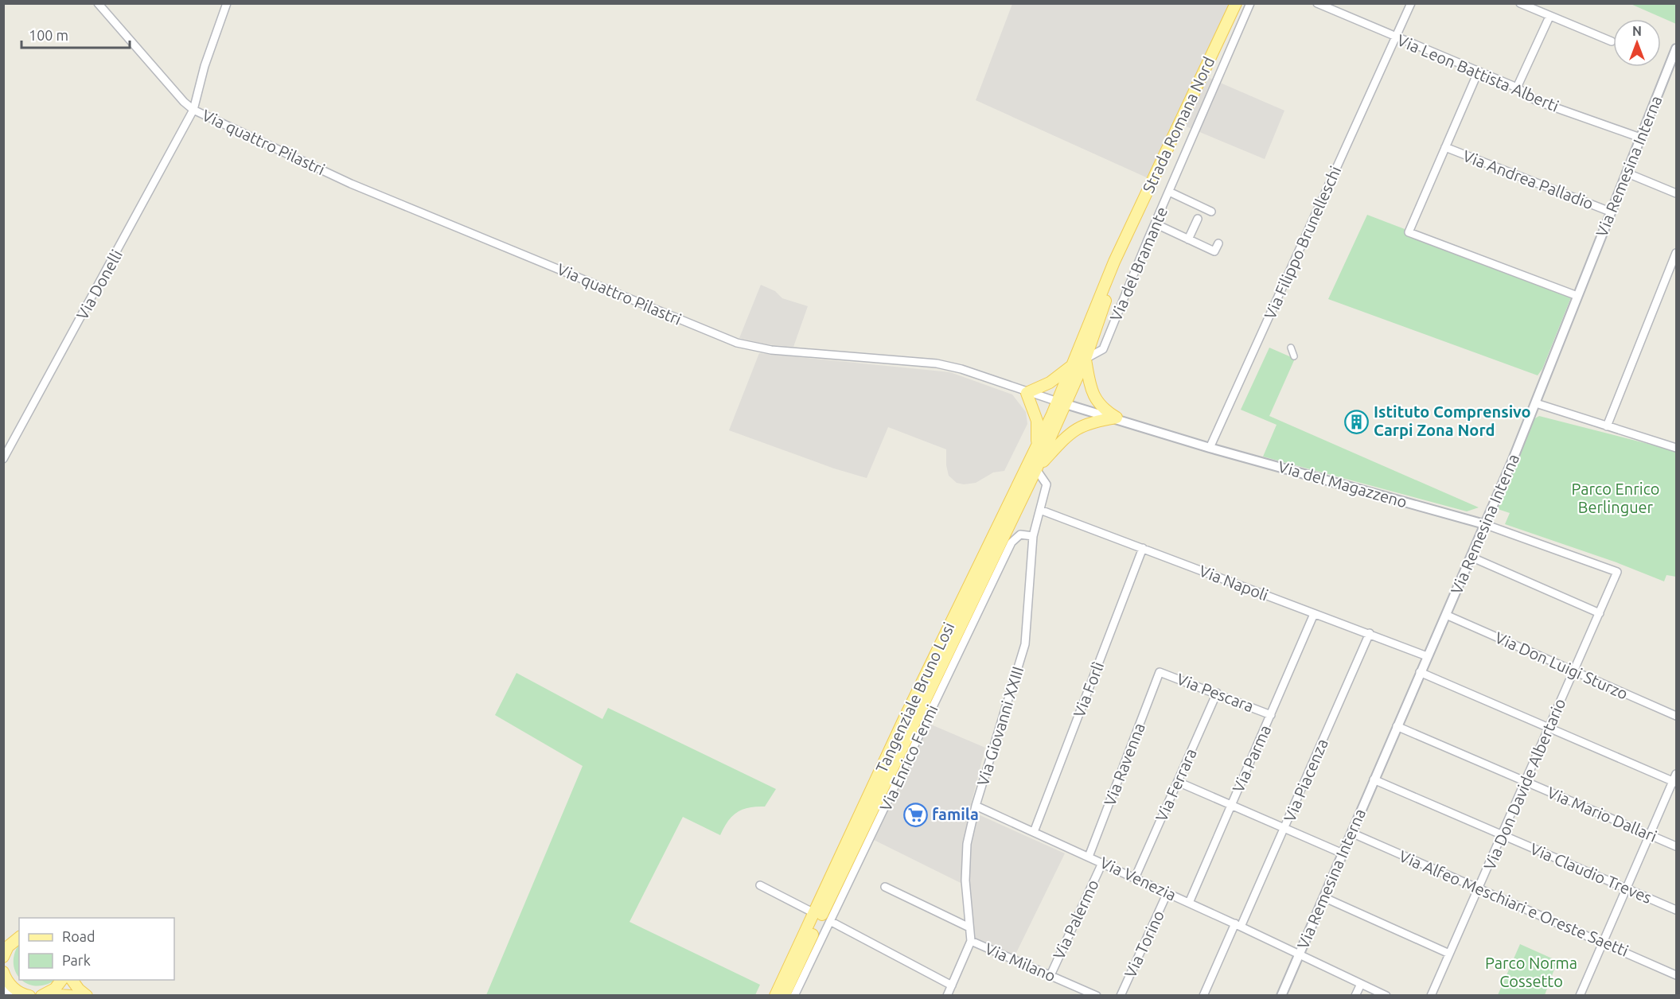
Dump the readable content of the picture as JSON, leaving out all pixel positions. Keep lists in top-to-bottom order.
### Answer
{
  "streets": {
    "main road": ["Strada Romana Nord", "Tangenziale Bruno Losi"],
    "street": [
      "Via Leon Battista Alberti",
      "Via quattro Pilastri",
      "Via Remesina Interna",
      "Via Andrea Palladio",
      "Via Filippo Brunelleschi",
      "Via del Bramante",
      "Via Donelli",
      "Via del Magazzeno",
      "Via Napoli",
      "Via Don Luigi Sturzo",
      "Via Forlì",
      "Via Pescara",
      "Via Giovanni XXIII",
      "Via Enrico Fermi",
      "Via Parma",
      "Via Ravenna",
      "Via Piacenza",
      "Via Don Davide Albertario",
      "Via Ferrara",
      "Via Mario Dallari",
      "Via Claudio Treves",
      "Via Venezia",
      "Via Alfeo Meschiari e Oreste Saetti",
      "Via Palermo",
      "Via Torino",
      "Via Milano"
    ]
  },
  "crossings": [
    ["Via Leon Battista Alberti", "Via Remesina Interna"],
    ["Via Leon Battista Alberti", "Via Filippo Brunelleschi"],
    ["Strada Romana Nord", "Via quattro Pilastri"],
    ["Strada Romana Nord", "Via del Bramante"],
    ["Strada Romana Nord", "Via del Magazzeno"],
    ["Strada Romana Nord", "Tangenziale Bruno Losi"],
    ["Via quattro Pilastri", "Via Donelli"],
    ["Via quattro Pilastri", "Via del Magazzeno"],
    ["Via quattro Pilastri", "Tangenziale Bruno Losi"],
    ["Via Remesina Interna", "Via Andrea Palladio"],
    ["Via Remesina Interna", "Via del Magazzeno"],
    ["Via Remesina Interna", "Via Napoli"],
    ["Via Remesina Interna", "Via Don Luigi Sturzo"],
    ["Via Remesina Interna", "Via Mario Dallari"],
    ["Via Remesina Interna", "Via Claudio Treves"],
    ["Via Remesina Interna", "Via Venezia"],
    ["Via Remesina Interna", "Via Alfeo Meschiari e Oreste Saetti"],
    ["Via Filippo Brunelleschi", "Via del Magazzeno"],
    ["Via del Magazzeno", "Tangenziale Bruno Losi"],
    ["Via del Magazzeno", "Via Don Davide Albertario"],
    ["Via Napoli", "Via Forlì"],
    ["Via Napoli", "Via Giovanni XXIII"],
    ["Via Napoli", "Via Parma"],
    ["Via Napoli", "Via Piacenza"],
    ["Via Don Luigi Sturzo", "Via Don Davide Albertario"],
    ["Via Forlì", "Via Venezia"],
    ["Via Pescara", "Via Parma"],
    ["Via Pescara", "Via Ravenna"],
    ["Via Pescara", "Via Ferrara"],
    ["Tangenziale Bruno Losi", "Via Giovanni XXIII"],
    ["Tangenziale Bruno Losi", "Via Enrico Fermi"],
    ["Via Giovanni XXIII", "Via Enrico Fermi"],
    ["Via Giovanni XXIII", "Via Venezia"],
    ["Via Giovanni XXIII", "Via Milano"],
    ["Via Parma", "Via Venezia"],
    ["Via Ravenna", "Via Venezia"],
    ["Via Piacenza", "Via Venezia"],
    ["Via Don Davide Albertario", "Via Mario Dallari"],
    ["Via Don Davide Albertario", "Via Claudio Treves"],
    ["Via Don Davide Albertario", "Via Alfeo Meschiari e Oreste Saetti"],
    ["Via Ferrara", "Via Venezia"],
    ["Via Venezia", "Via Palermo"],
    ["Via Venezia", "Via Torino"],
    ["Via Palermo", "Via Milano"]
  ],
  "parks": ["Parco Enrico Berlinguer", "Parco Norma Cossetto"],
  "places": {
    "building": ["Istituto Comprensivo Carpi Zona Nord"],
    "supermarket": ["famila"]
  },
  "legend": ["Road", "Park"],
  "scale_bar": "100 m",
  "north": "top"
}
